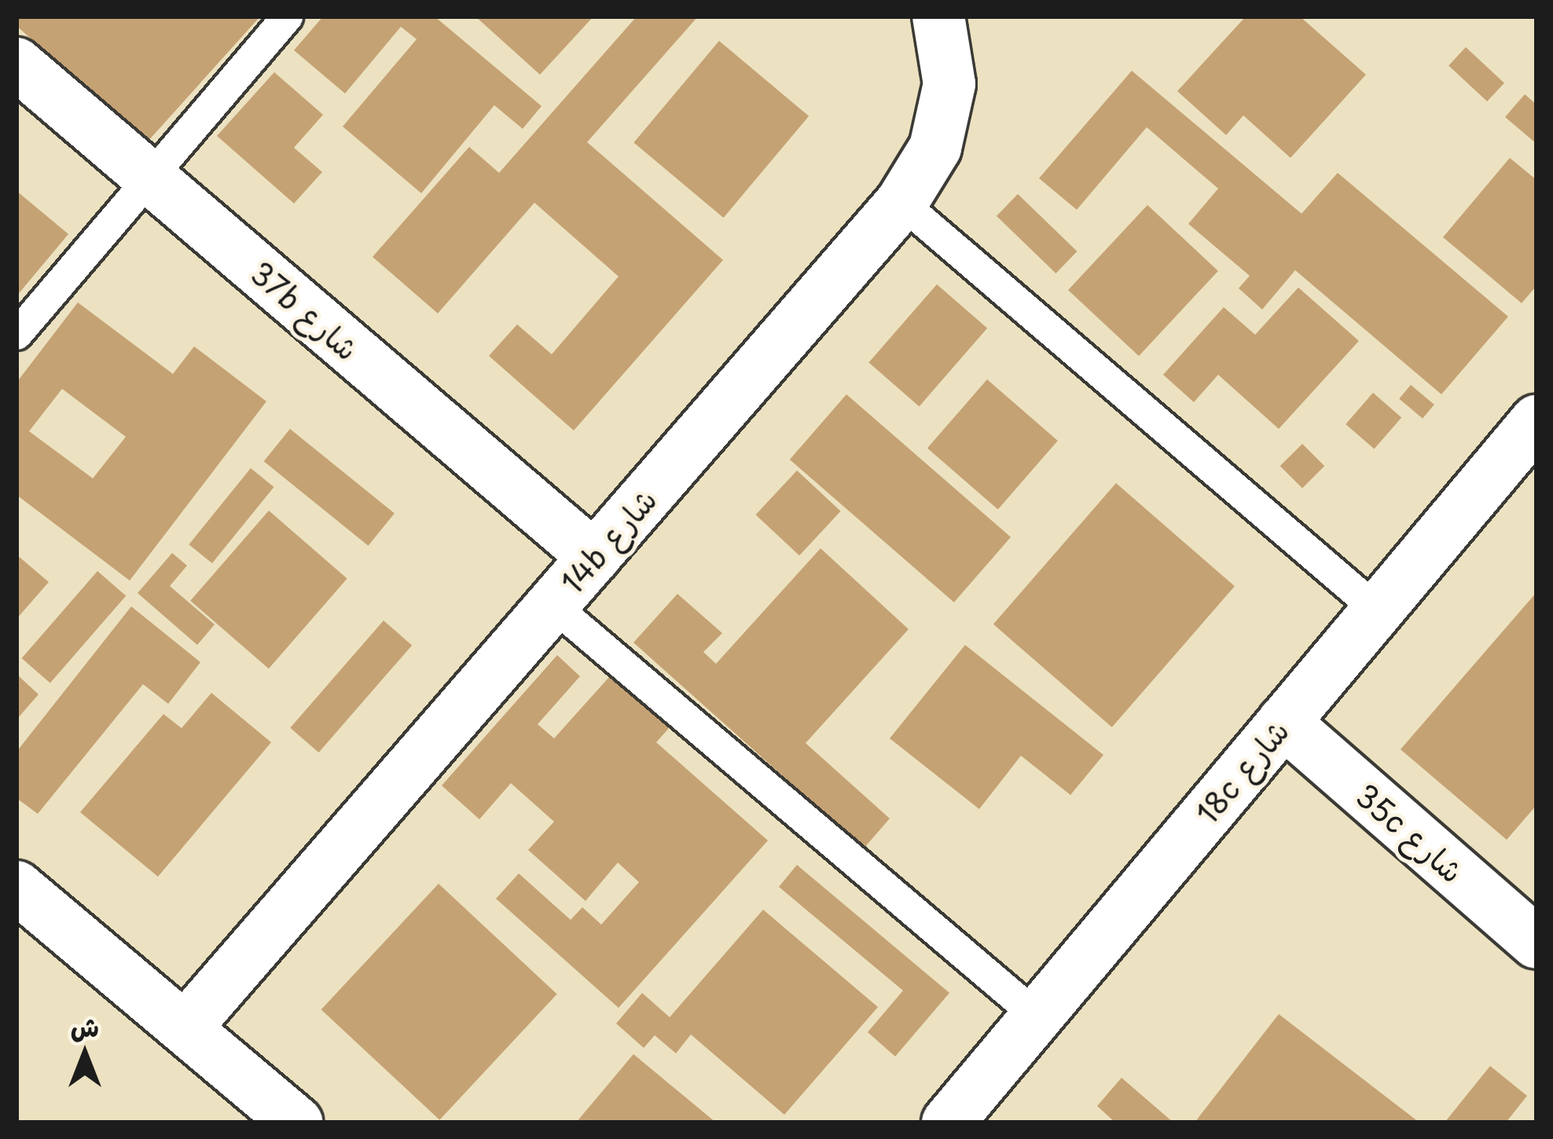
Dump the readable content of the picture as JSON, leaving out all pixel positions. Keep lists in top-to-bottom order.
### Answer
{
  "streets": {
    "street": [
      "37b شارع",
      "14b شارع",
      "18c شارع",
      "35c شارع"
    ]
  },
  "crossings": [
    ["37b شارع", "14b شارع"],
    ["18c شارع", "35c شارع"]
  ],
  "north": "top"
}
